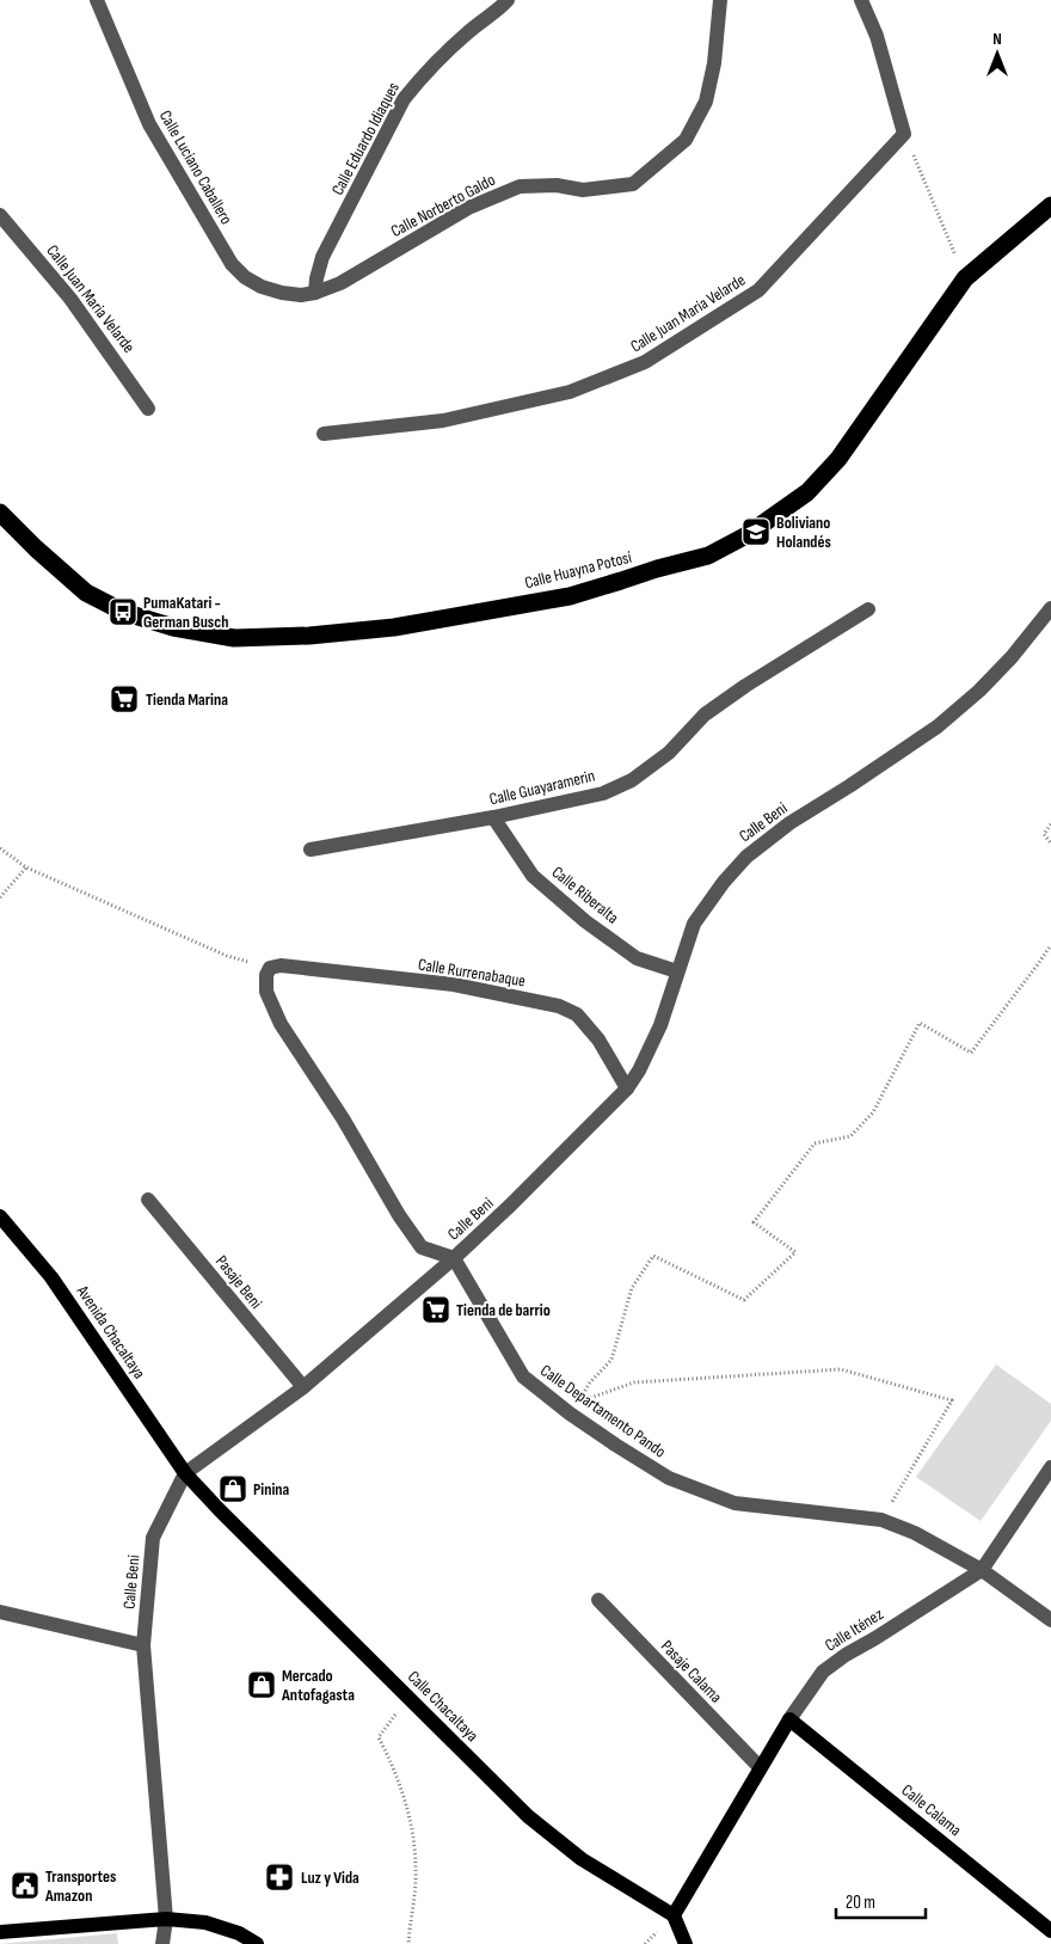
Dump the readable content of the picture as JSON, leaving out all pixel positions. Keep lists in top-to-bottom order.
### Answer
{
  "streets": {
    "highway": ["Calle Huayna Potosí"],
    "main road": [
      "Avenida Chacaltaya",
      "Calle Iténez",
      "Calle Chacaltaya",
      "Calle Calama"
    ],
    "street": [
      "Calle Eduardo Idiaques",
      "Calle Luciano Caballero",
      "Calle Norberto Galdo",
      "Calle Juan Maria Velarde",
      "Calle Guayaramerin",
      "Calle Beni",
      "Calle Riberalta",
      "Calle Rurrenabaque",
      "Pasaje Beni",
      "Calle Departamento Pando",
      "Pasaje Calama"
    ]
  },
  "crossings": [
    ["Calle Eduardo Idiaques", "Calle Luciano Caballero"],
    ["Calle Eduardo Idiaques", "Calle Norberto Galdo"],
    ["Calle Luciano Caballero", "Calle Norberto Galdo"],
    ["Calle Guayaramerin", "Calle Riberalta"],
    ["Calle Beni", "Calle Riberalta"],
    ["Calle Beni", "Calle Rurrenabaque"],
    ["Calle Beni", "Pasaje Beni"],
    ["Calle Beni", "Avenida Chacaltaya"],
    ["Calle Beni", "Calle Departamento Pando"],
    ["Calle Beni", "Calle Chacaltaya"],
    ["Avenida Chacaltaya", "Calle Chacaltaya"],
    ["Calle Departamento Pando", "Calle Iténez"],
    ["Calle Iténez", "Pasaje Calama"],
    ["Calle Iténez", "Calle Chacaltaya"],
    ["Calle Iténez", "Calle Calama"]
  ],
  "places": {
    "school or university": ["Boliviano Holandés"],
    "bus stop": ["PumaKatari - German Busch"],
    "supermarket": ["Tienda Marina", "Tienda de barrio"],
    "shop": ["Pinina", "Mercado Antofagasta"],
    "pharmacy": ["Luz y Vida"],
    "public building": ["Transportes Amazon"]
  },
  "scale_bar": "20 m",
  "north": "top"
}
